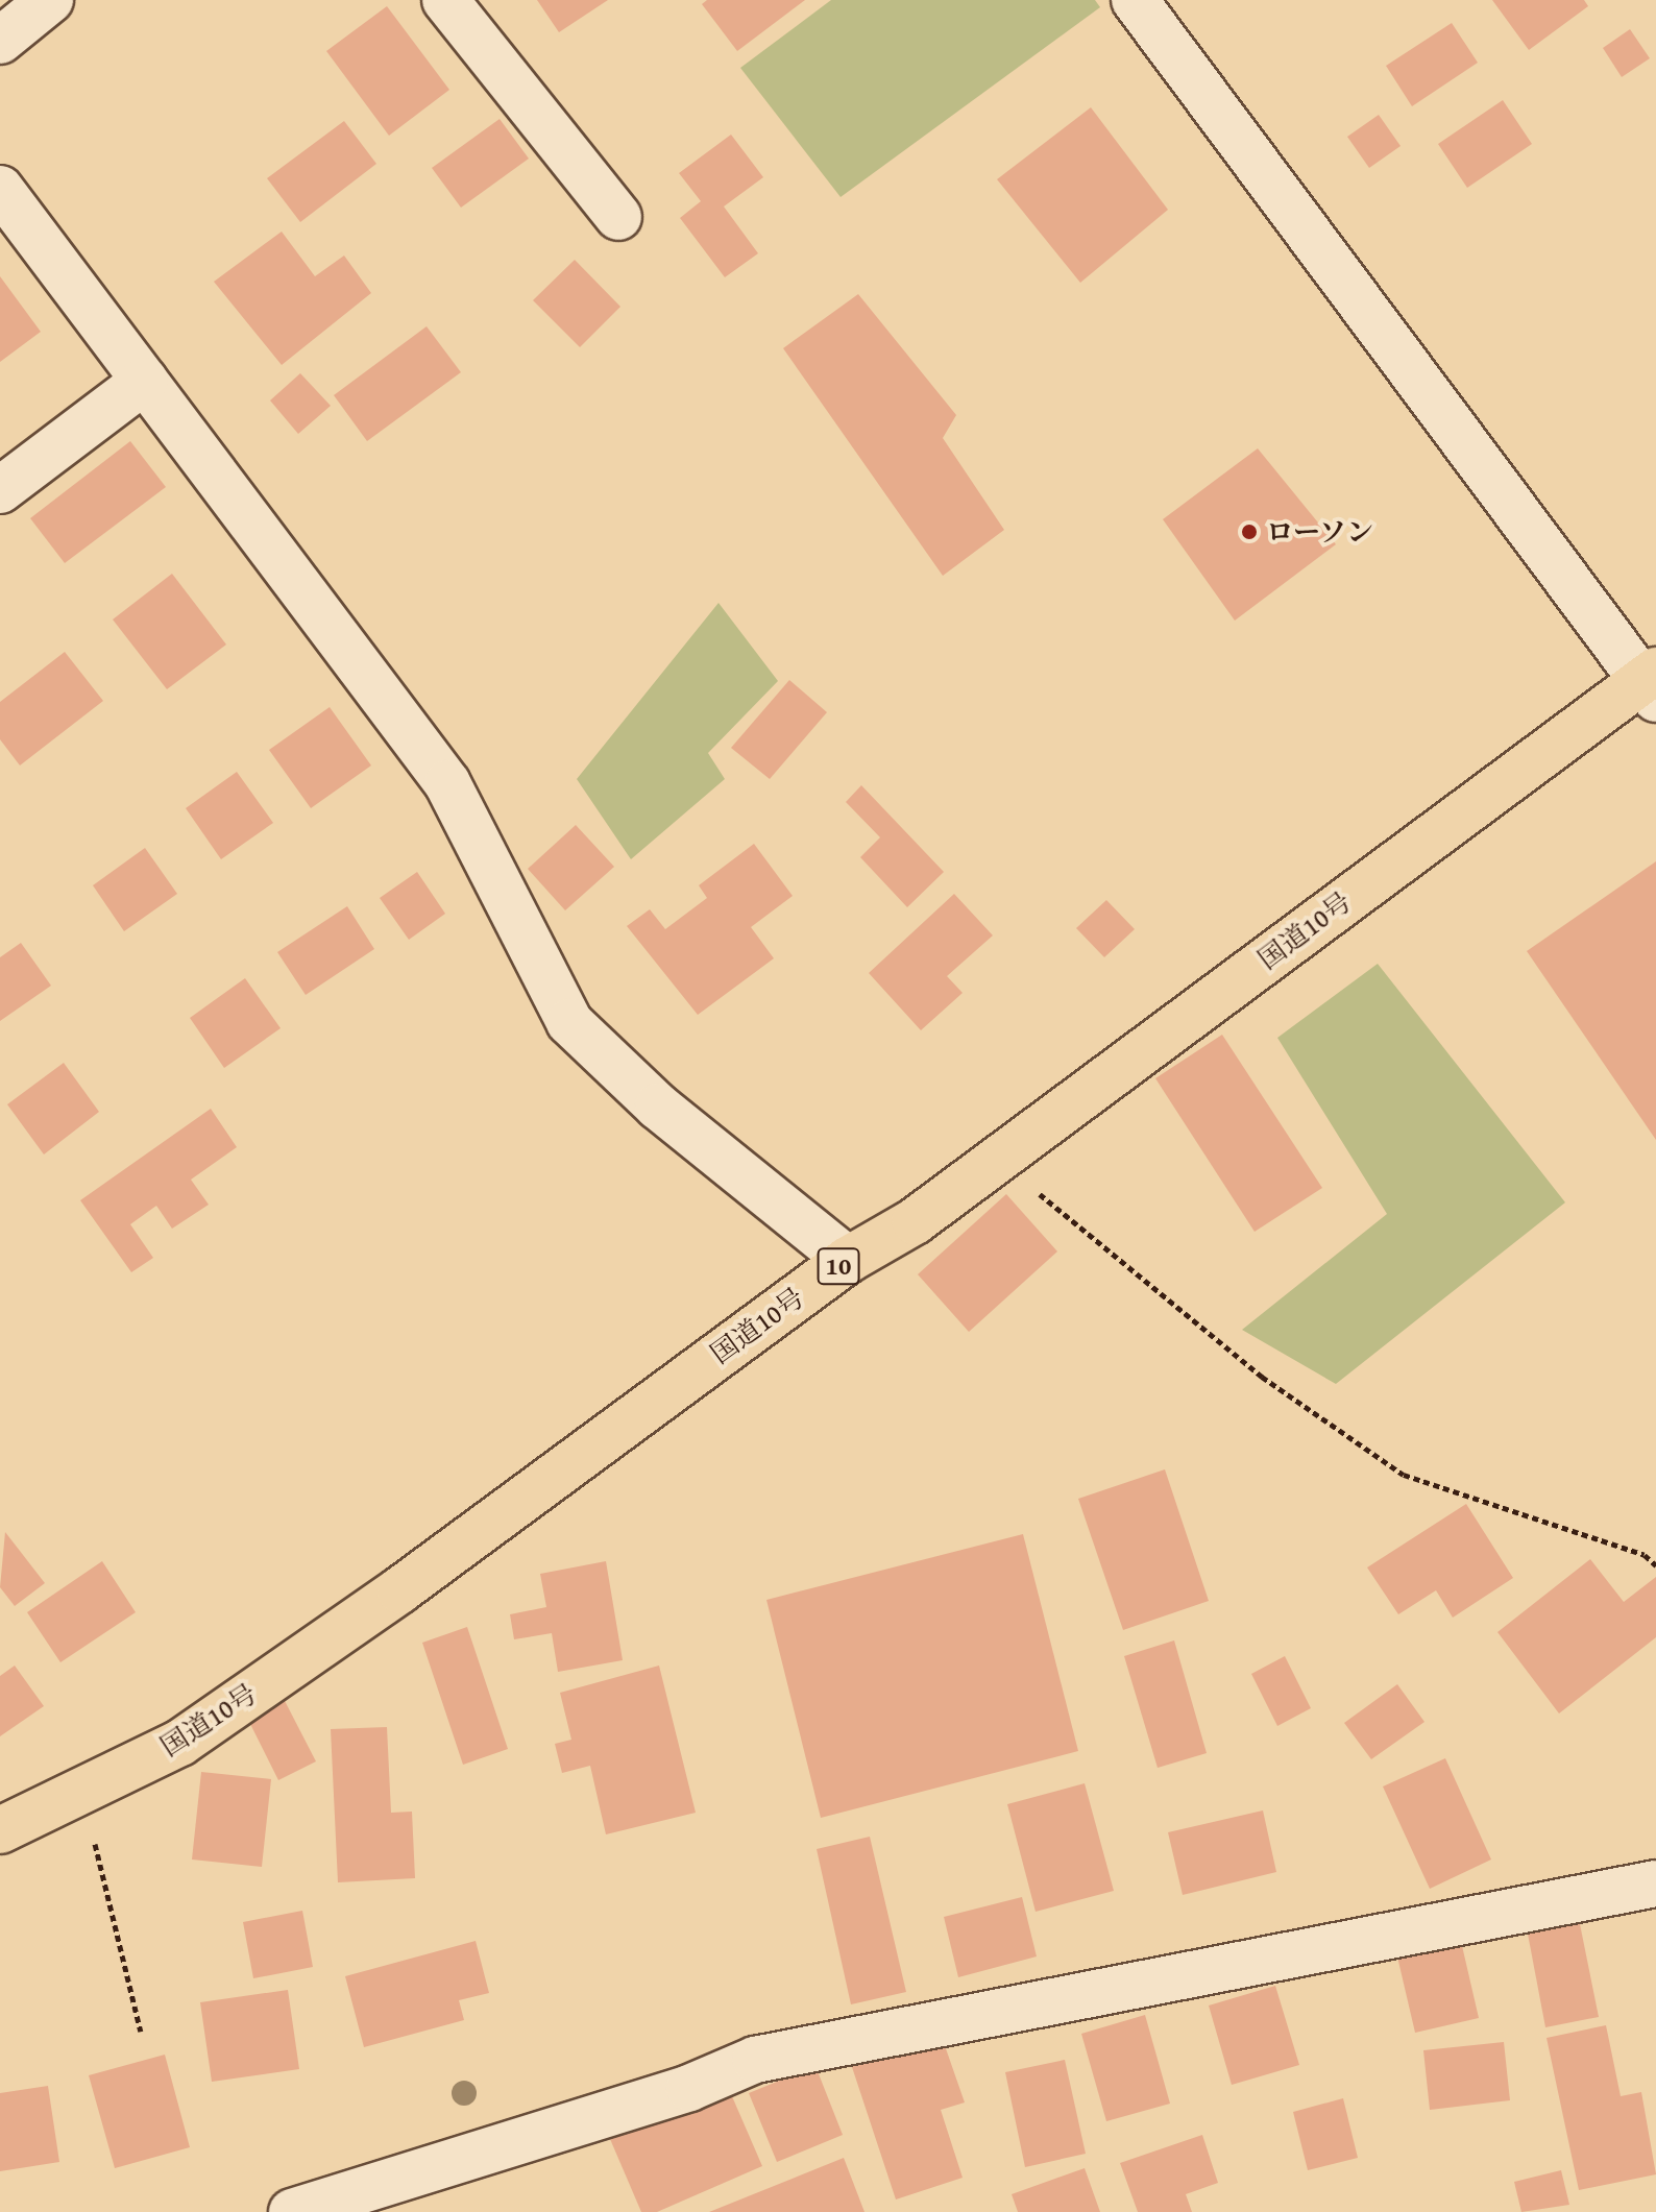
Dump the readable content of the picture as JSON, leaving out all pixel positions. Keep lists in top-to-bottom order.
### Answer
{
  "streets": {
    "highway": ["国道10号", "10"]
  },
  "places": ["ローソン"]
}
